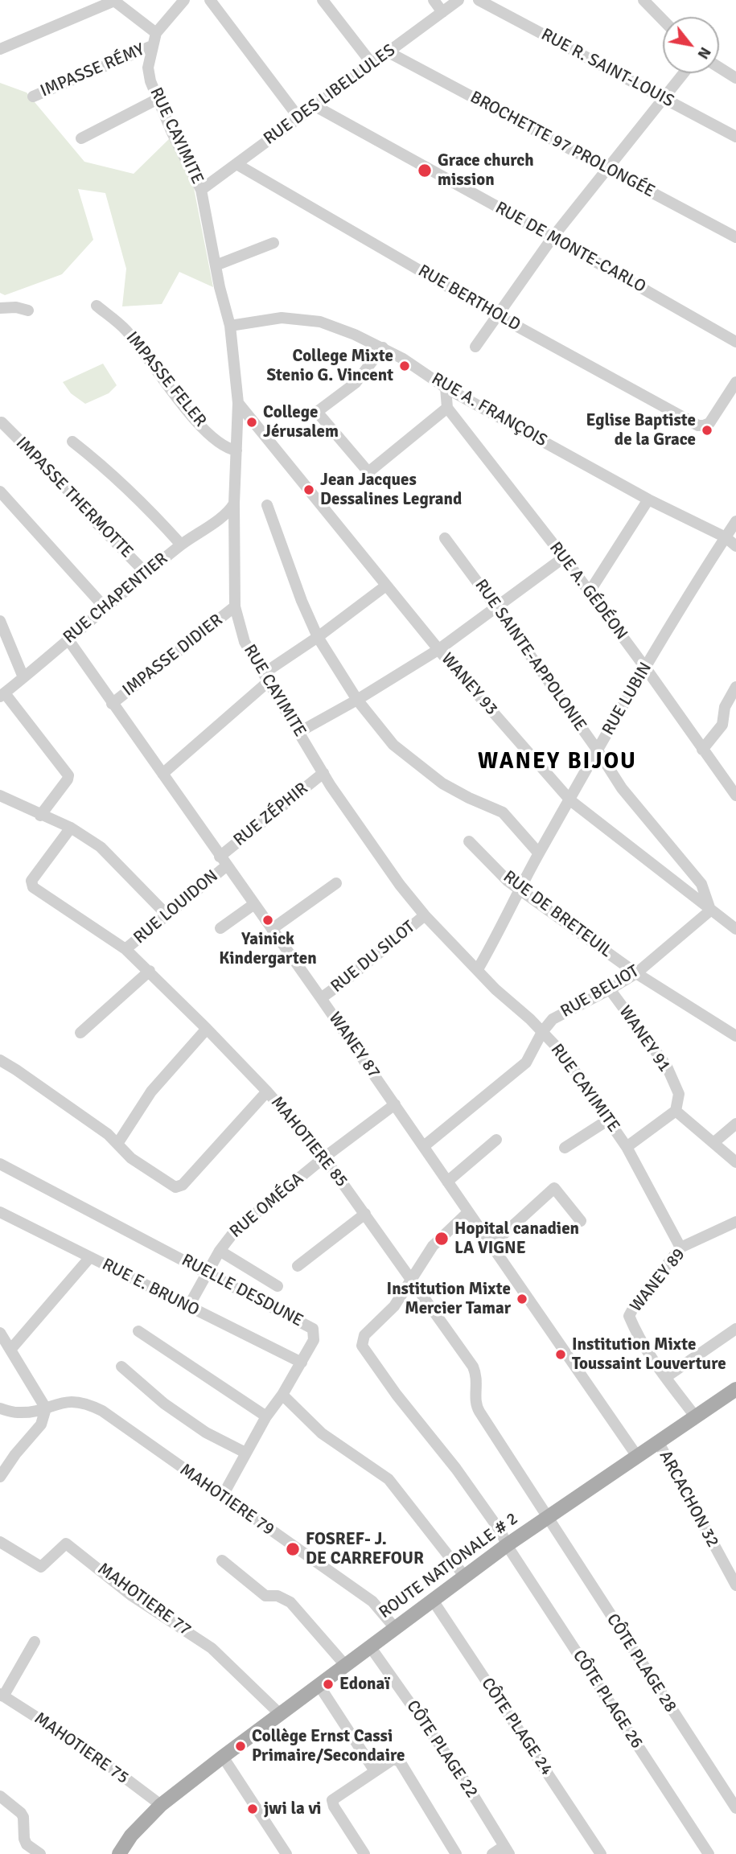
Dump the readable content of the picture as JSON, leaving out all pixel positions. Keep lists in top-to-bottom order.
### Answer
{
  "streets": {
    "main road": ["ROUTE NATIONALE # 2"],
    "street": [
      "RUE R. SAINT-LOUIS",
      "IMPASSE RÉMY",
      "RUE DES LIBELLULES",
      "RUE CAYIMITE",
      "BROCHETTE 97 PROLONGÉE",
      "RUE DE MONTE-CARLO",
      "RUE BERTHOLD",
      "IMPASSE FELER",
      "RUE A. FRANÇOIS",
      "IMPASSE THERMOTTE",
      "RUE A. GÉDÉON",
      "RUE CHAPENTIER",
      "IMPASSE DIDIER",
      "RUE SAINTE-APPOLONIE",
      "WANEY 93",
      "RUE LUBIN",
      "RUE ZÉPHIR",
      "RUE LOUIDON",
      "RUE DE BRETEUIL",
      "RUE DU SILOT",
      "RUE BELIOT",
      "WANEY 91",
      "WANEY 87",
      "MAHOTIERE 85",
      "RUE OMÉGA",
      "WANEY 89",
      "RUE E. BRUNO",
      "RUELLE DESDUNE",
      "ARCACHON 32",
      "MAHOTIERE 79",
      "MAHOTIERE 77",
      "CÔTE PLAGE 28",
      "CÔTE PLAGE 26",
      "CÔTE PLAGE 24",
      "MAHOTIERE 75",
      "CÔTE PLAGE 22"
    ]
  },
  "crossings": [
    ["IMPASSE RÉMY", "RUE CAYIMITE"],
    ["RUE DES LIBELLULES", "RUE CAYIMITE"],
    ["RUE DES LIBELLULES", "BROCHETTE 97 PROLONGÉE"],
    ["RUE DES LIBELLULES", "RUE DE MONTE-CARLO"],
    ["RUE DES LIBELLULES", "RUE BERTHOLD"],
    ["RUE CAYIMITE", "IMPASSE FELER"],
    ["RUE CAYIMITE", "RUE A. FRANÇOIS"],
    ["RUE CAYIMITE", "RUE CHAPENTIER"],
    ["RUE CAYIMITE", "IMPASSE DIDIER"],
    ["RUE CAYIMITE", "WANEY 93"],
    ["RUE CAYIMITE", "RUE LUBIN"],
    ["RUE CAYIMITE", "RUE ZÉPHIR"],
    ["RUE CAYIMITE", "RUE DU SILOT"],
    ["RUE CAYIMITE", "RUE BELIOT"],
    ["RUE CAYIMITE", "WANEY 89"],
    ["RUE A. FRANÇOIS", "RUE LUBIN"],
    ["IMPASSE THERMOTTE", "RUE CHAPENTIER"],
    ["RUE A. GÉDÉON", "RUE LUBIN"],
    ["RUE CHAPENTIER", "WANEY 87"],
    ["IMPASSE DIDIER", "WANEY 87"],
    ["RUE SAINTE-APPOLONIE", "WANEY 93"],
    ["RUE SAINTE-APPOLONIE", "RUE LUBIN"],
    ["RUE SAINTE-APPOLONIE", "RUE BELIOT"],
    ["WANEY 93", "RUE LUBIN"],
    ["WANEY 93", "RUE BELIOT"],
    ["RUE LUBIN", "RUE DE BRETEUIL"],
    ["RUE ZÉPHIR", "RUE LOUIDON"],
    ["RUE ZÉPHIR", "WANEY 87"],
    ["RUE LOUIDON", "WANEY 87"],
    ["RUE LOUIDON", "MAHOTIERE 85"],
    ["RUE DE BRETEUIL", "RUE BELIOT"],
    ["RUE DU SILOT", "WANEY 87"],
    ["RUE BELIOT", "WANEY 91"],
    ["RUE BELIOT", "WANEY 87"],
    ["WANEY 87", "RUE OMÉGA"],
    ["WANEY 87", "ROUTE NATIONALE # 2"],
    ["MAHOTIERE 85", "RUE OMÉGA"],
    ["MAHOTIERE 85", "ROUTE NATIONALE # 2"],
    ["MAHOTIERE 85", "CÔTE PLAGE 28"],
    ["MAHOTIERE 85", "CÔTE PLAGE 26"],
    ["RUE OMÉGA", "RUE E. BRUNO"],
    ["RUE OMÉGA", "RUELLE DESDUNE"],
    ["WANEY 89", "ROUTE NATIONALE # 2"],
    ["RUE E. BRUNO", "RUELLE DESDUNE"],
    ["RUELLE DESDUNE", "MAHOTIERE 79"],
    ["ARCACHON 32", "ROUTE NATIONALE # 2"],
    ["MAHOTIERE 79", "ROUTE NATIONALE # 2"],
    ["ROUTE NATIONALE # 2", "MAHOTIERE 77"],
    ["ROUTE NATIONALE # 2", "CÔTE PLAGE 28"],
    ["ROUTE NATIONALE # 2", "CÔTE PLAGE 26"],
    ["ROUTE NATIONALE # 2", "CÔTE PLAGE 24"],
    ["ROUTE NATIONALE # 2", "MAHOTIERE 75"],
    ["ROUTE NATIONALE # 2", "CÔTE PLAGE 22"]
  ],
  "districts": ["WANEY BIJOU"],
  "places": [
    "Grace church mission",
    "College Mixte Stenio G. Vincent",
    "College Jérusalem",
    "Eglise Baptiste de la Grace",
    "Jean Jacques Dessalines Legrand",
    "Yainick Kindergarten",
    "Hopital canadien LA VIGNE",
    "Institution Mixte Mercier Tamar",
    "Institution Mixte Toussaint Louverture",
    "FOSREF- J. DE CARREFOUR",
    "Edonaï",
    "Collège Ernst Cassi Primaire/Secondaire",
    "jwi la vi"
  ],
  "north": "bottom right"
}
